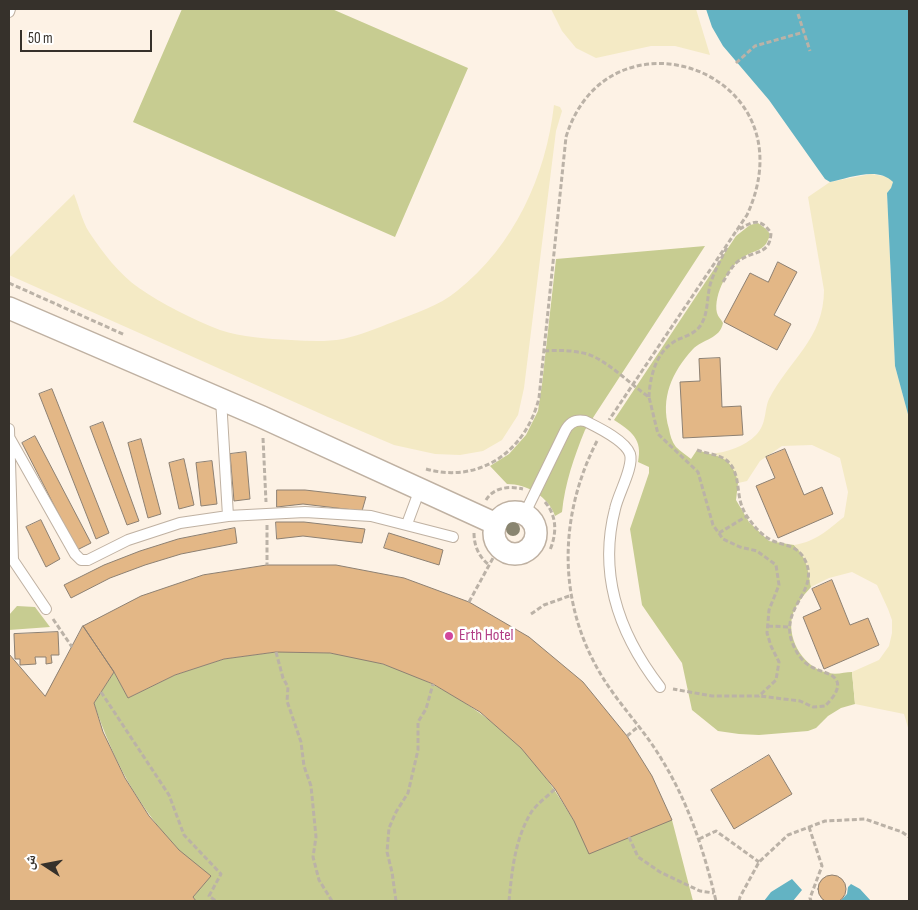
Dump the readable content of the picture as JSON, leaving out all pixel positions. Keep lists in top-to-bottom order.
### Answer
{
  "places": ["Erth Hotel"],
  "scale_bar": "50 m",
  "north": "left"
}
